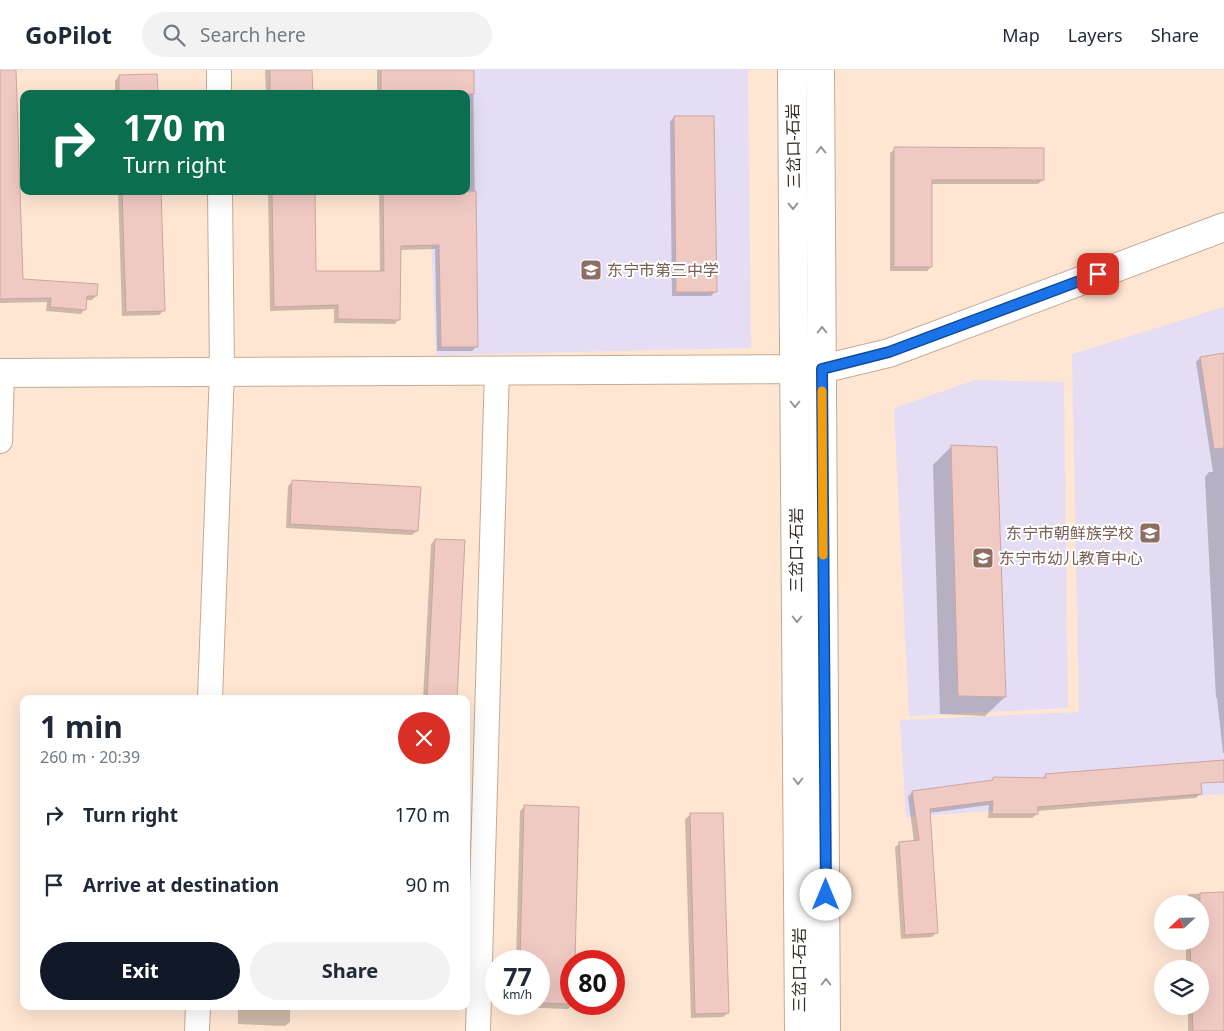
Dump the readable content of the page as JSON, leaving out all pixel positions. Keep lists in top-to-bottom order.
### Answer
{
  "streets": {
    "main road": ["三岔口-石岩"]
  },
  "places": {
    "school or university": ["东宁市第三中学", "东宁市朝鲜族学校", "东宁市幼儿教育中心"]
  },
  "north": "left",
  "page": {
    "header": "GoPilot",
    "search": "Search here",
    "nav": ["Map", "Layers", "Share"],
    "turn": ["170 m", "Turn right"],
    "heading": ["1 min", "260 m · 20:39"],
    "list": [
      {
        "name": "Turn right",
        "value": "170 m"
      },
      {
        "name": "Arrive at destination",
        "value": "90 m"
      }
    ],
    "buttons": ["Exit", "Share"],
    "speed": "77 km/h",
    "limit": "80"
  }
}
